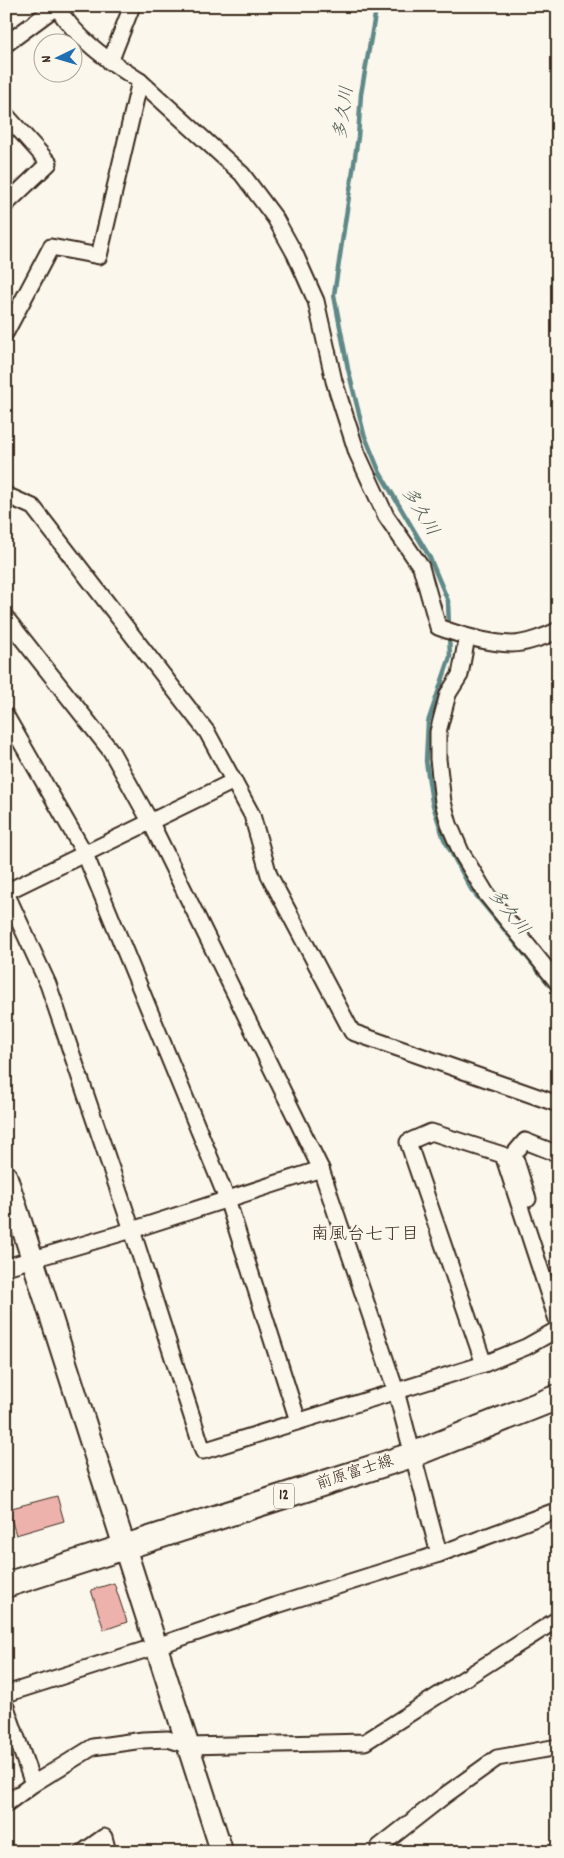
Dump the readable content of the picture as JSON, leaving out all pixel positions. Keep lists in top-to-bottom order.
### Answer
{
  "streets": {
    "main road": ["前原富士線", "12"]
  },
  "districts": ["南風台七丁目"],
  "water": ["多久川"],
  "north": "left"
}
